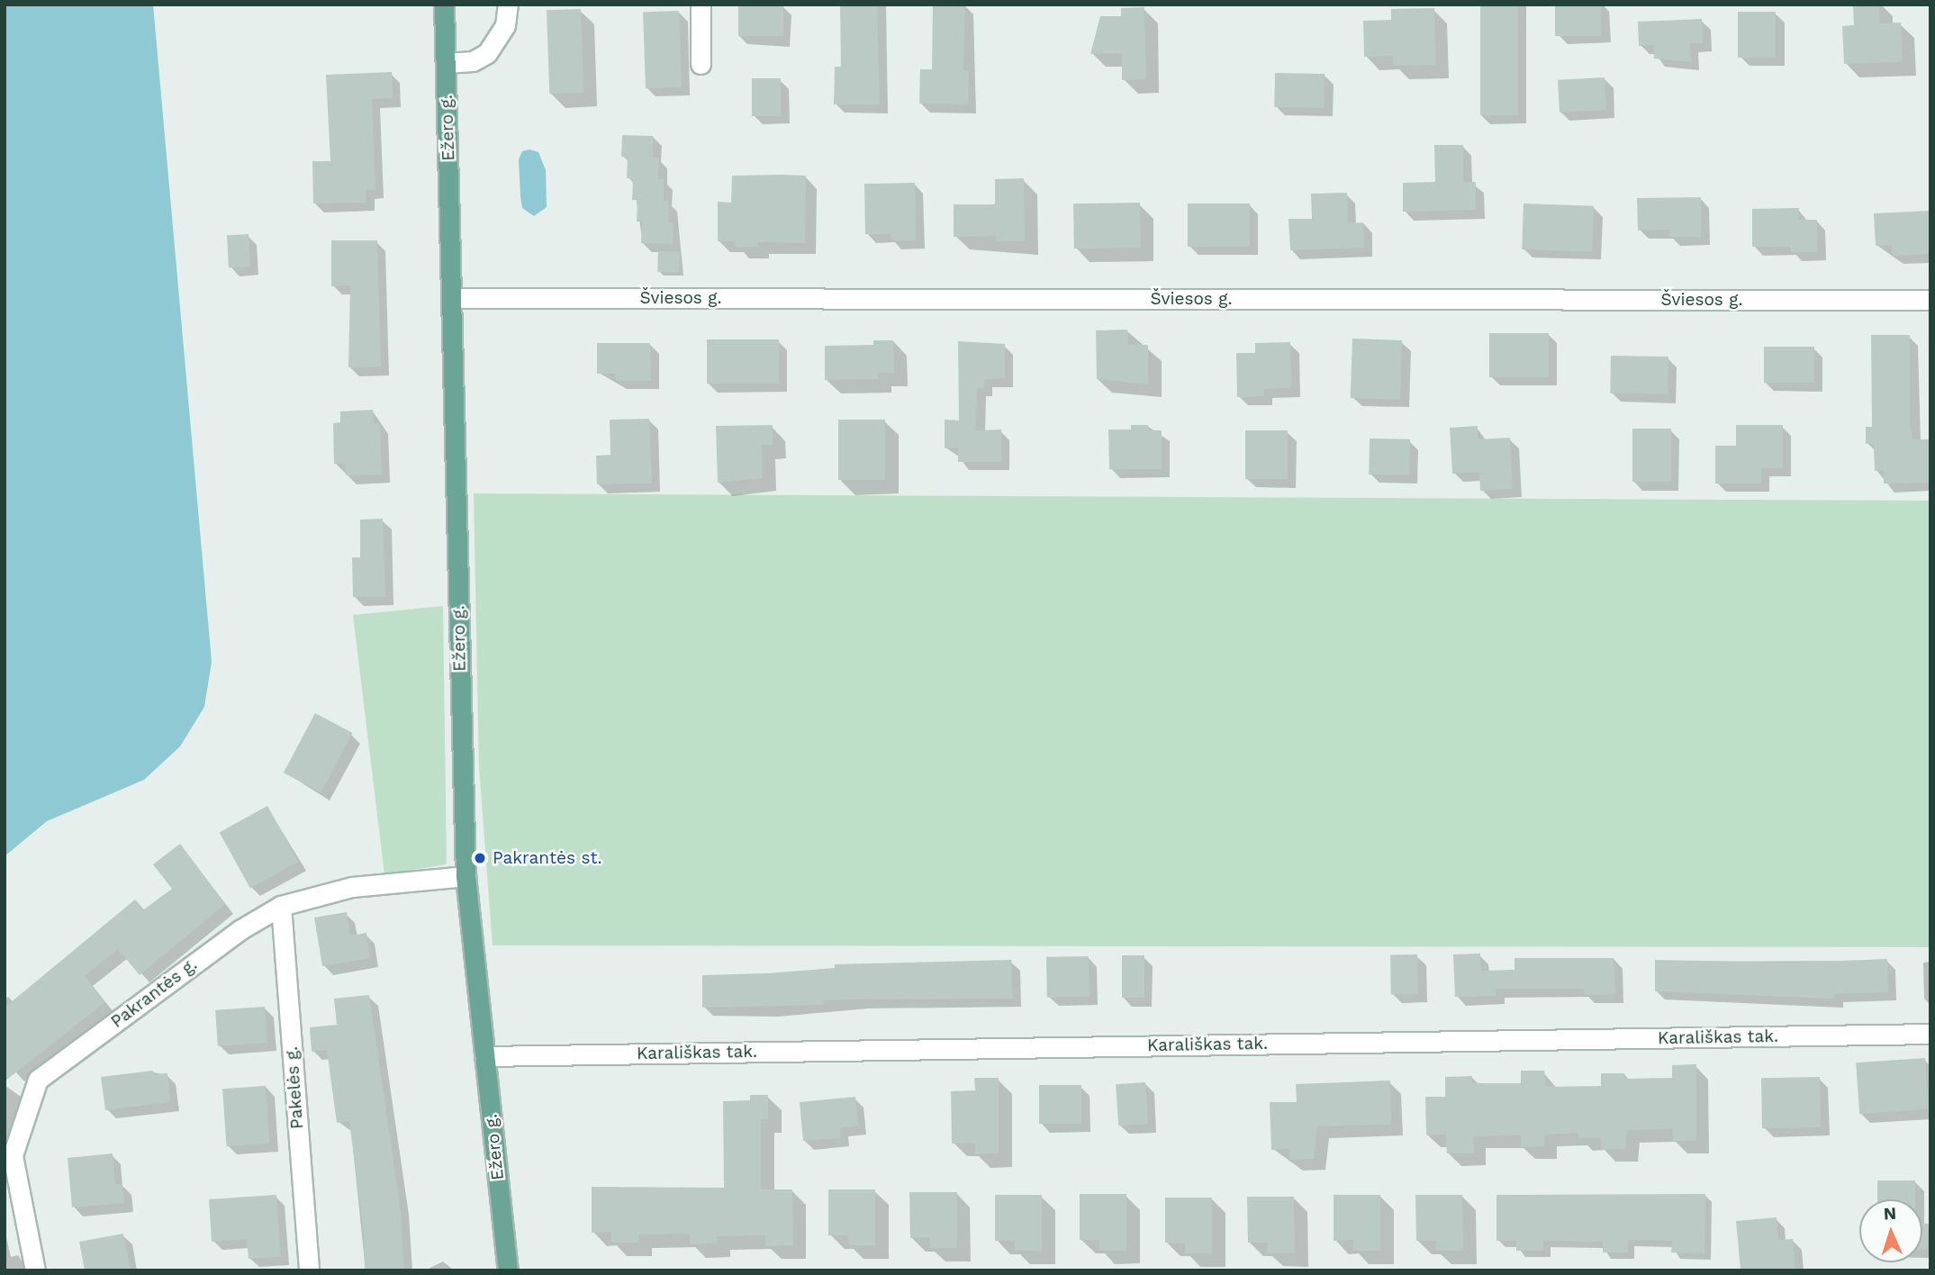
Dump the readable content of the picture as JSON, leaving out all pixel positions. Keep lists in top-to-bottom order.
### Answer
{
  "streets": {
    "main road": ["Ežero g."],
    "street": [
      "Šviesos g.",
      "Pakrantės g.",
      "Karališkas tak.",
      "Pakelės g."
    ]
  },
  "crossings": [
    ["Ežero g.", "Šviesos g."],
    ["Ežero g.", "Pakrantės g."],
    ["Ežero g.", "Karališkas tak."],
    ["Pakrantės g.", "Pakelės g."]
  ],
  "places": ["Pakrantės st."],
  "north": "top"
}
